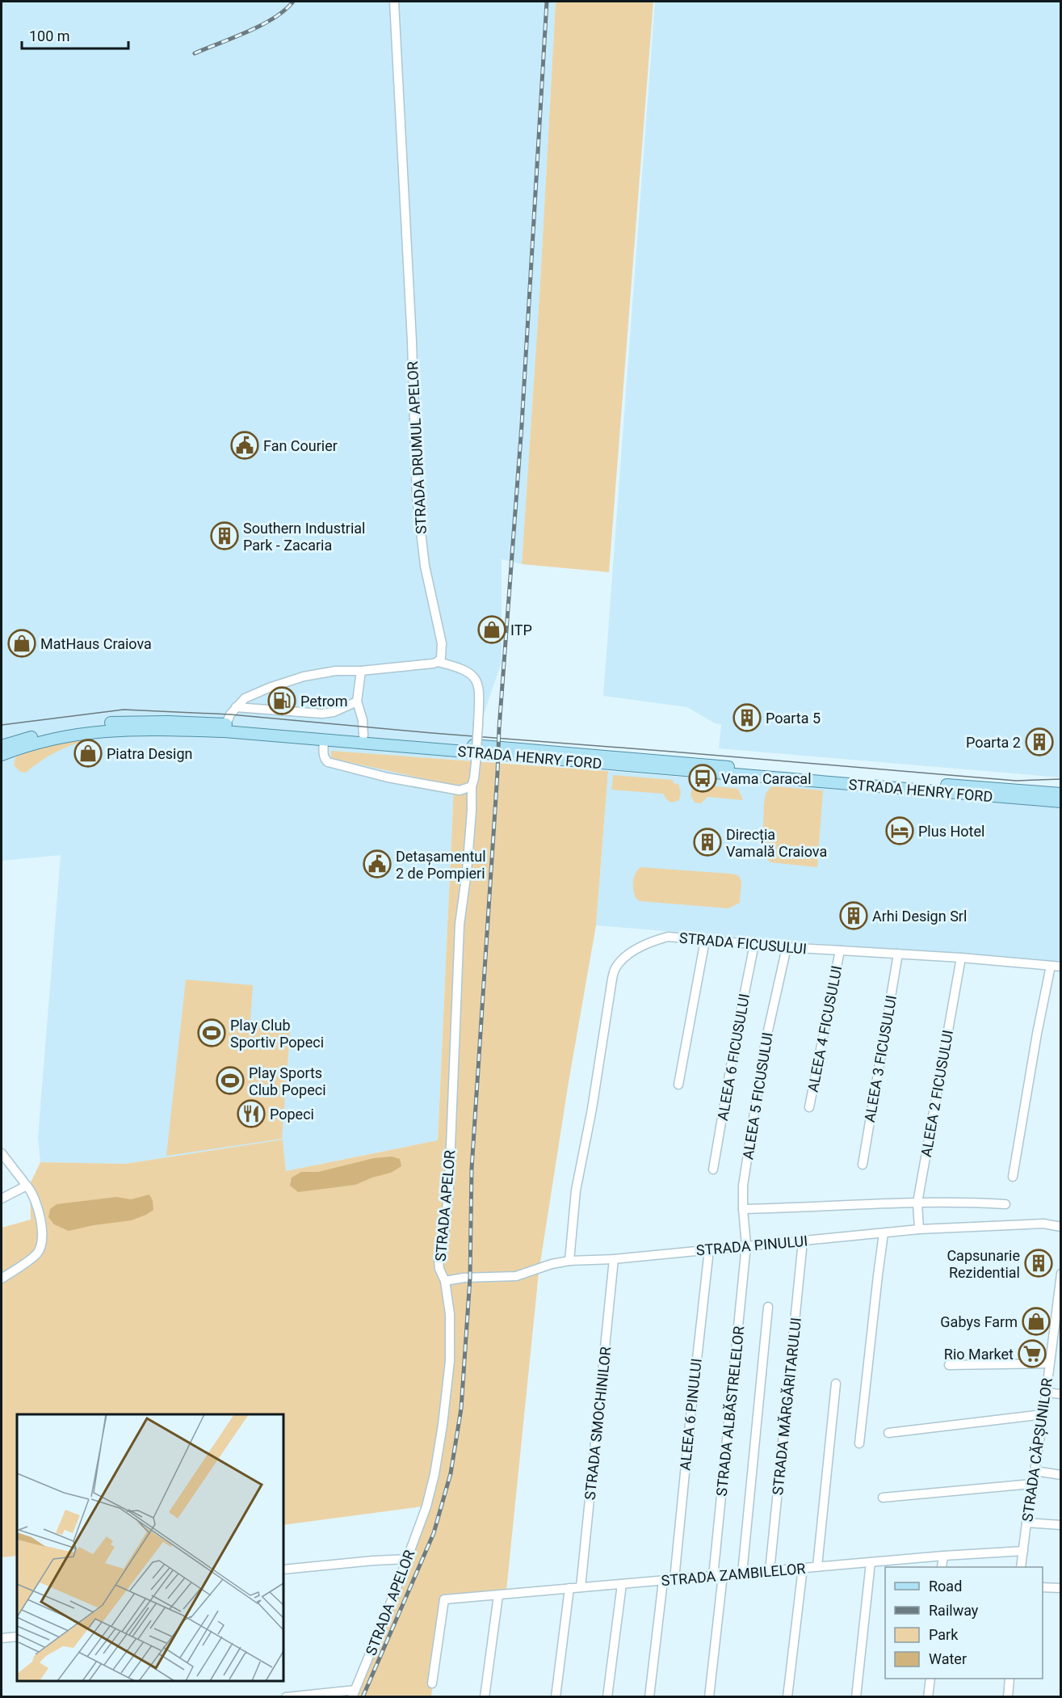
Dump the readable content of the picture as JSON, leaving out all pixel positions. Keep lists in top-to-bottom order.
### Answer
{
  "streets": {
    "main road": ["STRADA HENRY FORD"],
    "street": [
      "STRADA DRUMUL APELOR",
      "STRADA FICUSULUI",
      "ALEEA 4 FICUSULUI",
      "ALEEA 6 FICUSULUI",
      "ALEEA 3 FICUSULUI",
      "ALEEA 2 FICUSULUI",
      "ALEEA 5 FICUSULUI",
      "STRADA APELOR",
      "STRADA PINULUI",
      "STRADA MĂRGĂRITARULUI",
      "STRADA ALBĂSTRELELOR",
      "ALEEA 6 PINULUI",
      "STRADA SMOCHINILOR",
      "STRADA CĂPȘUNILOR",
      "STRADA ZAMBILELOR"
    ]
  },
  "crossings": [
    ["STRADA DRUMUL APELOR", "STRADA APELOR"],
    ["STRADA FICUSULUI", "ALEEA 4 FICUSULUI"],
    ["STRADA FICUSULUI", "ALEEA 6 FICUSULUI"],
    ["STRADA FICUSULUI", "ALEEA 3 FICUSULUI"],
    ["STRADA FICUSULUI", "ALEEA 2 FICUSULUI"],
    ["STRADA FICUSULUI", "ALEEA 5 FICUSULUI"],
    ["STRADA FICUSULUI", "STRADA PINULUI"],
    ["ALEEA 2 FICUSULUI", "STRADA PINULUI"],
    ["ALEEA 5 FICUSULUI", "STRADA PINULUI"],
    ["ALEEA 5 FICUSULUI", "STRADA ALBĂSTRELELOR"],
    ["STRADA APELOR", "STRADA PINULUI"],
    ["STRADA PINULUI", "STRADA MĂRGĂRITARULUI"],
    ["STRADA PINULUI", "STRADA ALBĂSTRELELOR"],
    ["STRADA PINULUI", "ALEEA 6 PINULUI"],
    ["STRADA PINULUI", "STRADA SMOCHINILOR"],
    ["STRADA MĂRGĂRITARULUI", "STRADA ZAMBILELOR"],
    ["STRADA ALBĂSTRELELOR", "STRADA ZAMBILELOR"],
    ["ALEEA 6 PINULUI", "STRADA ZAMBILELOR"],
    ["STRADA SMOCHINILOR", "STRADA ZAMBILELOR"],
    ["STRADA CĂPȘUNILOR", "STRADA ZAMBILELOR"]
  ],
  "places": {
    "public building": ["Fan Courier", "Detașamentul 2 de Pompieri"],
    "building": [
      "Southern Industrial Park - Zacaria",
      "Poarta 5",
      "Poarta 2",
      "Direcția Vamală Craiova",
      "Arhi Design Srl",
      "Capsunarie Rezidential"
    ],
    "shop": [
      "ITP",
      "MatHaus Craiova",
      "Piatra Design",
      "Gabys Farm"
    ],
    "fuel station": ["Petrom"],
    "bus stop": ["Vama Caracal"],
    "hotel": ["Plus Hotel"],
    "sports": ["Play Club Sportiv Popeci", "Play Sports Club Popeci"],
    "restaurant": ["Popeci"],
    "supermarket": ["Rio Market"]
  },
  "legend": [
    "Road",
    "Railway",
    "Park",
    "Water"
  ],
  "scale_bar": "100 m"
}
